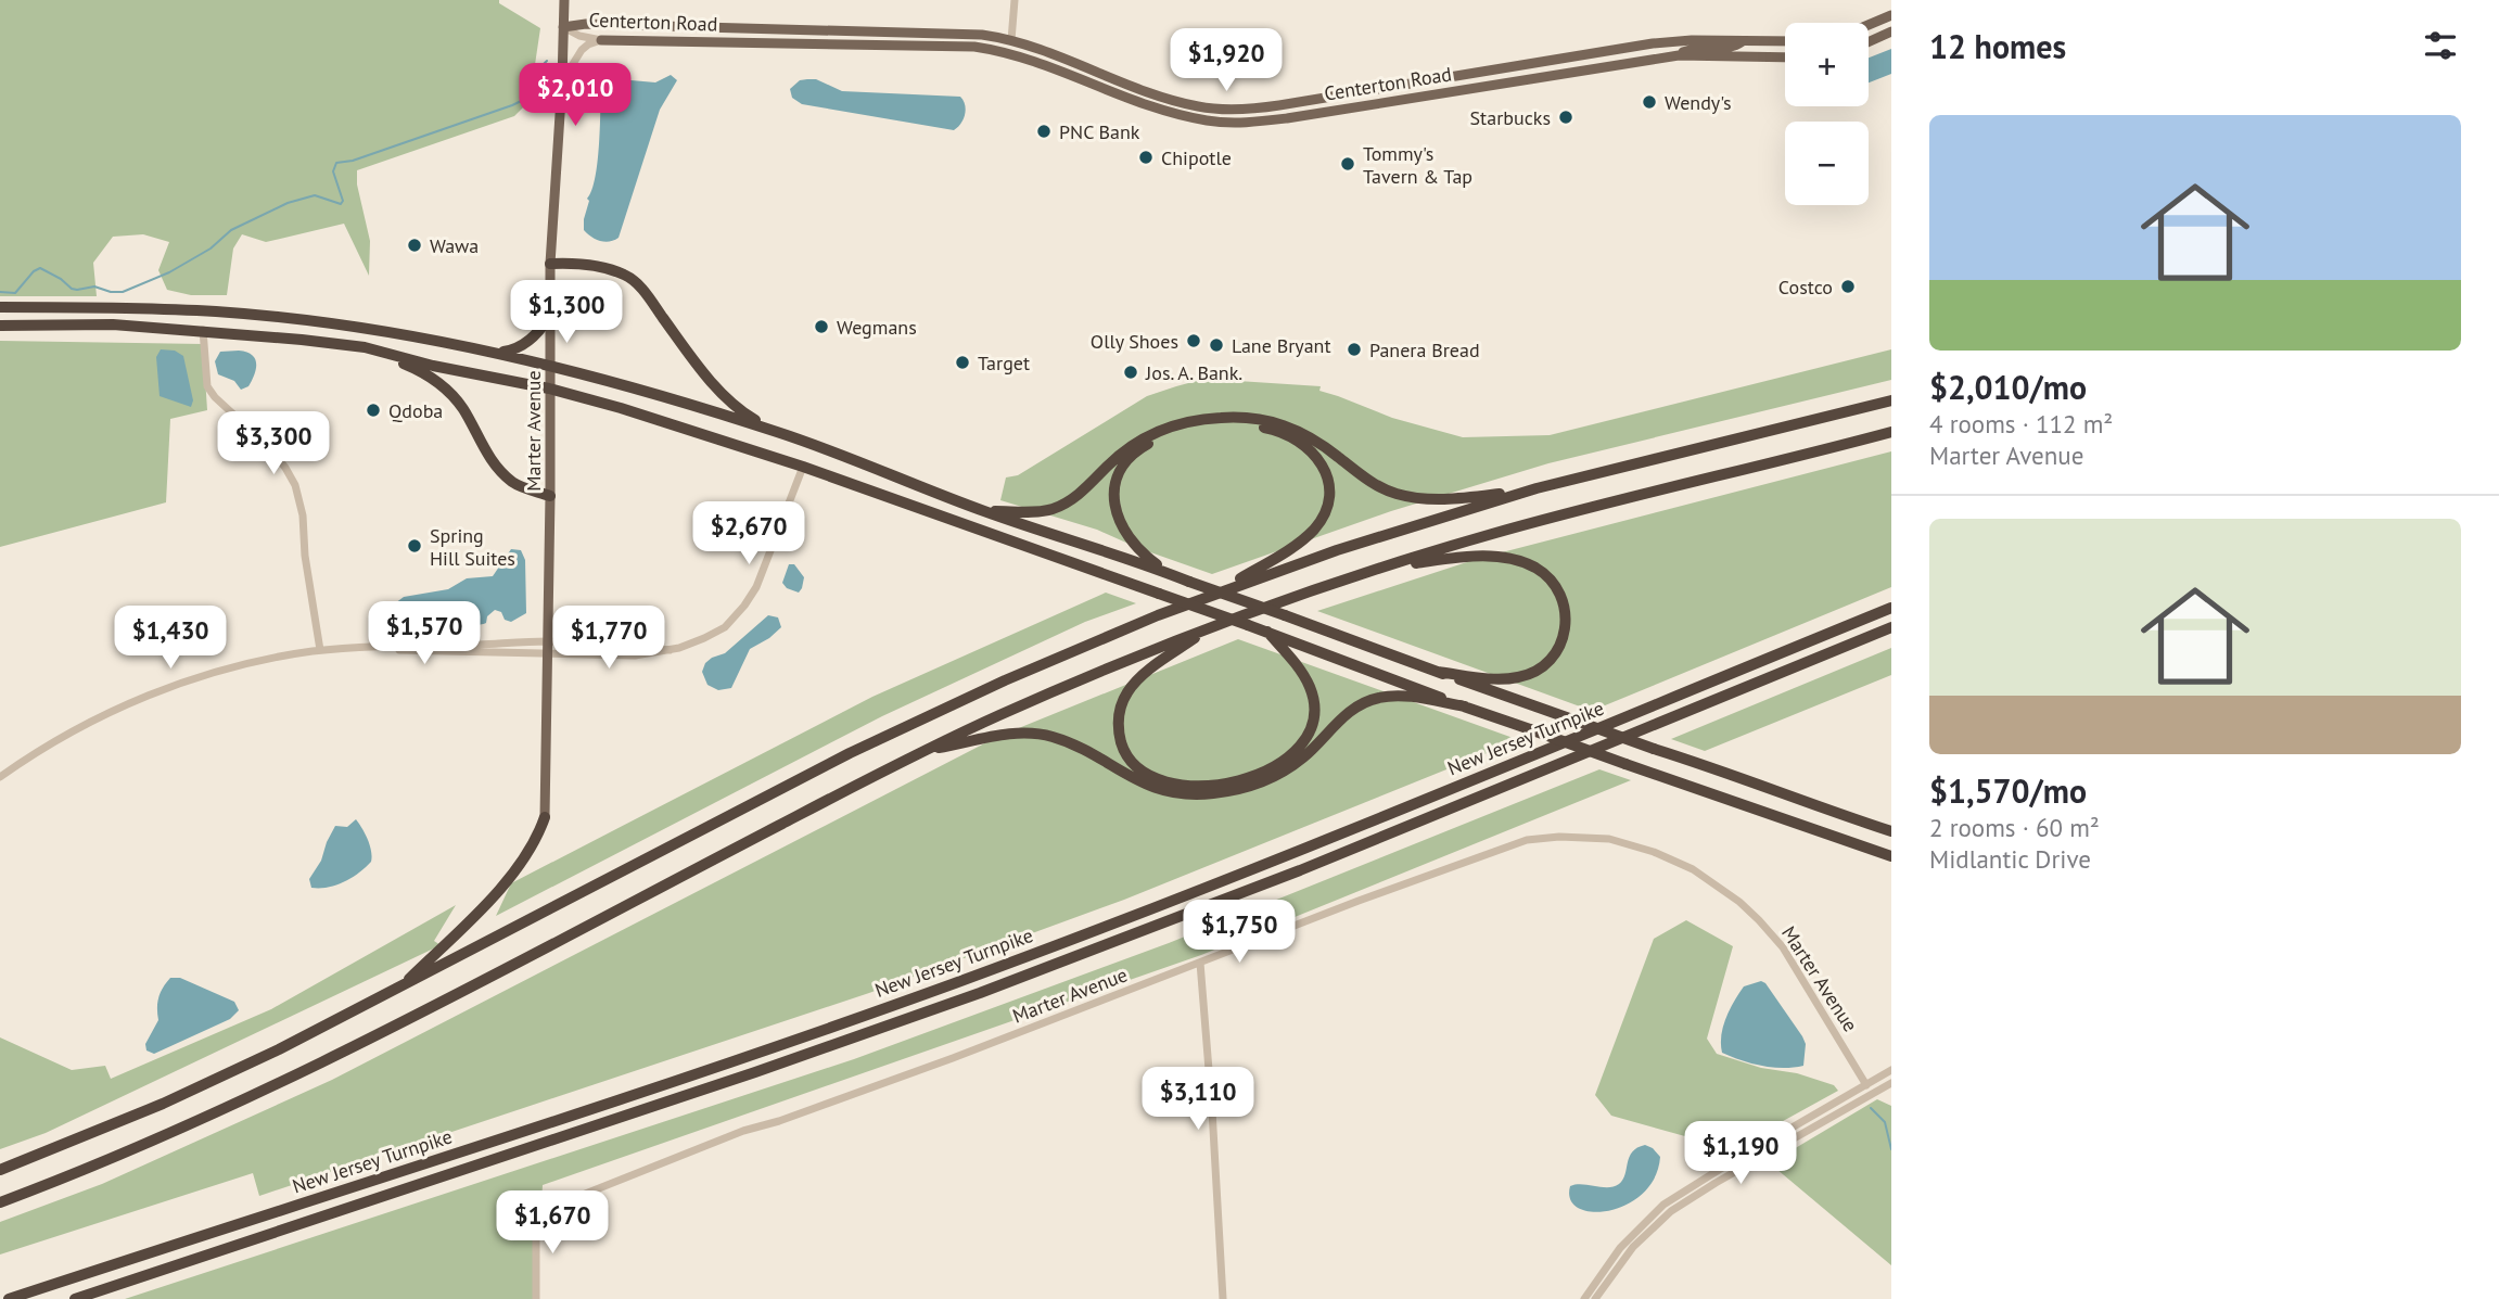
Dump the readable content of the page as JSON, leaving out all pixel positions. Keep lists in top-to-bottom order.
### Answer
{
  "streets": {
    "highway": ["New Jersey Turnpike"],
    "main road": ["Centerton Road", "Marter Avenue"]
  },
  "crossings": [
    ["Centerton Road", "Marter Avenue"]
  ],
  "places": [
    "Wendy's",
    "Starbucks",
    "PNC Bank",
    "Chipotle",
    "Tommy's Tavern & Tap",
    "Wawa",
    "Costco",
    "Wegmans",
    "Olly Shoes",
    "Lane Bryant",
    "Panera Bread",
    "Target",
    "Jos. A. Bank.",
    "Qdoba",
    "Spring Hill Suites"
  ],
  "page": {
    "heading": "12 homes",
    "map_buttons": ["+", "−"],
    "price": [
      "$1,920",
      "$2,010",
      "$1,300",
      "$3,300",
      "$2,670",
      "$1,570",
      "$1,430",
      "$1,770",
      "$1,750",
      "$3,110",
      "$1,190",
      "$1,670"
    ],
    "list": [
      {
        "name": "$2,010/mo",
        "note": "4 rooms · 112 m² · Marter Avenue"
      },
      {
        "name": "$1,570/mo",
        "note": "2 rooms · 60 m² · Midlantic Drive"
      }
    ]
  }
}
